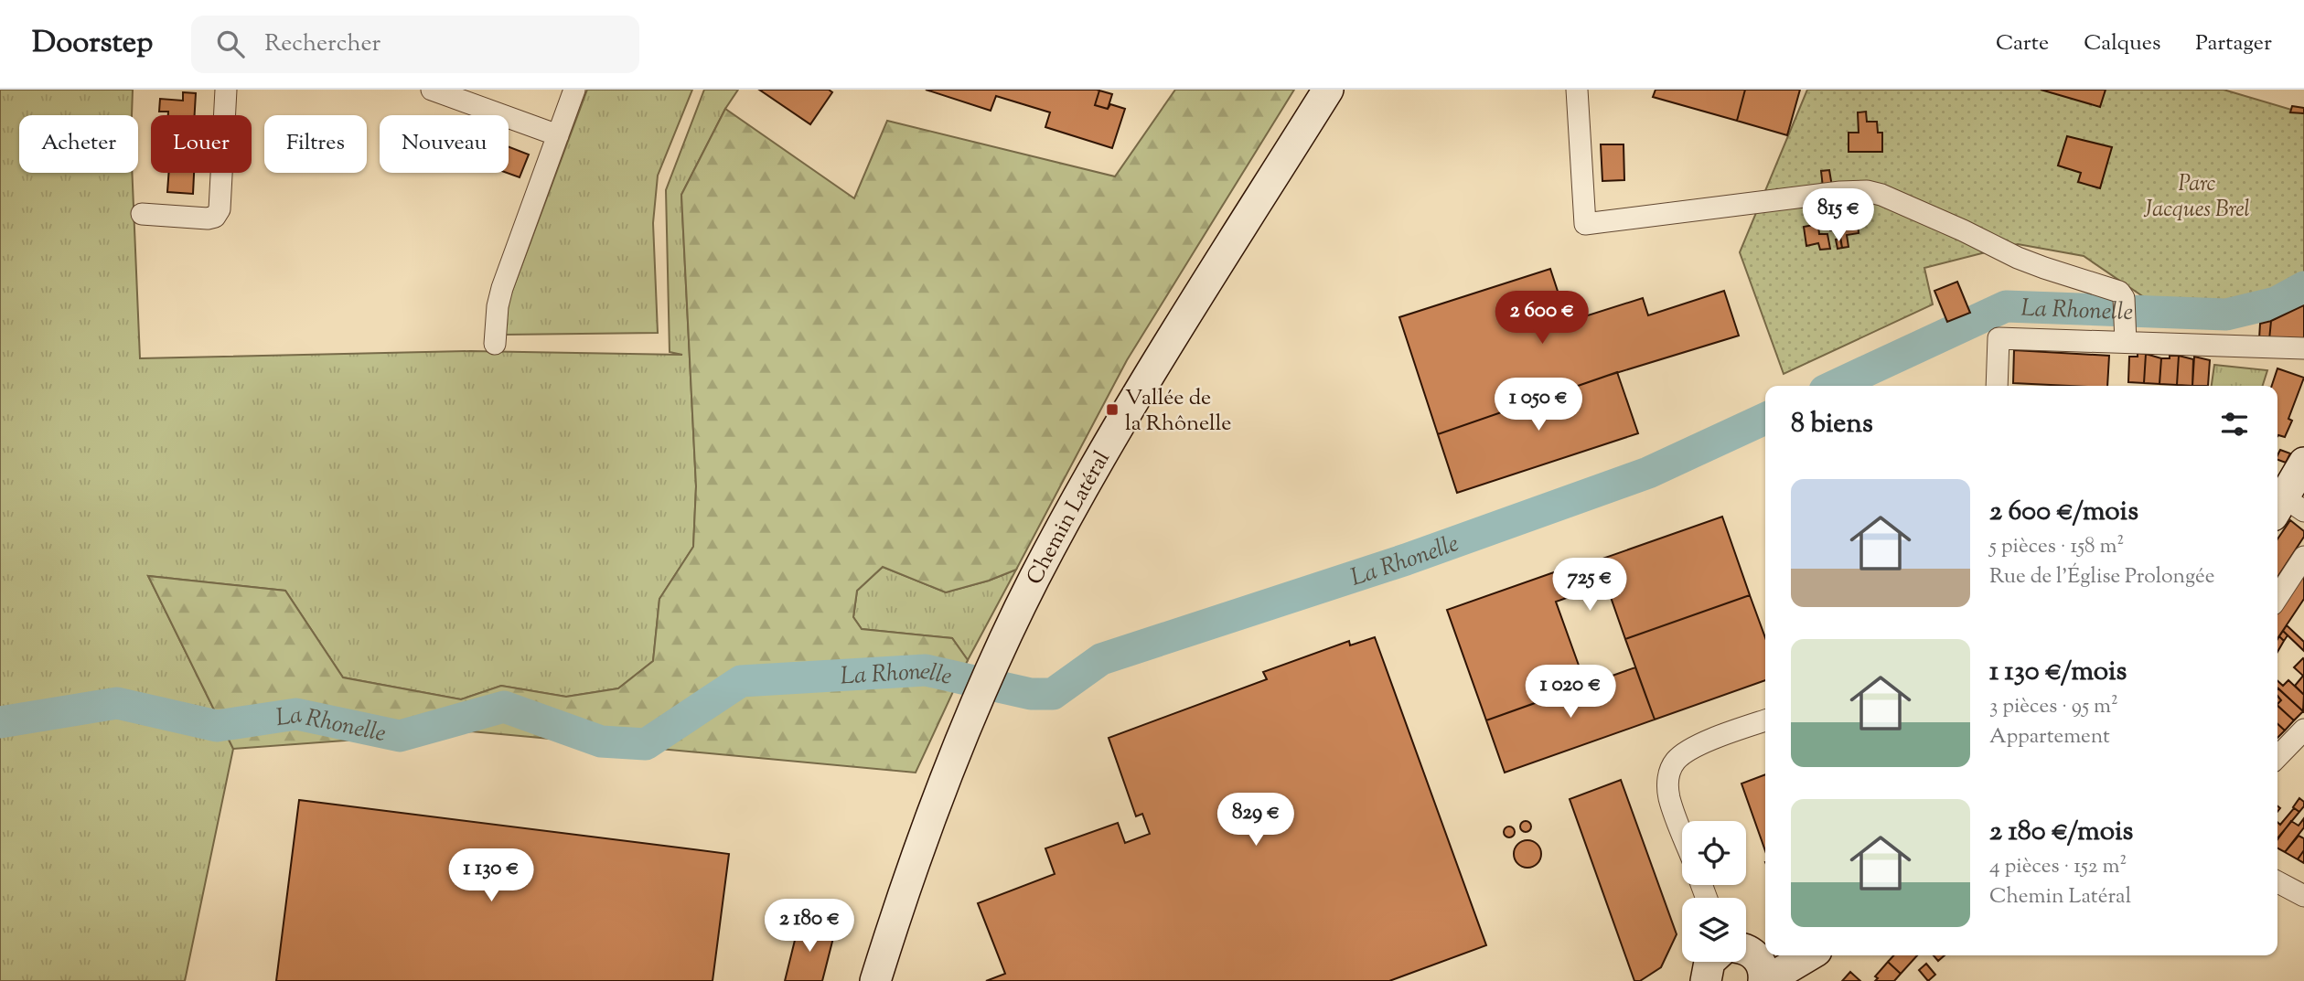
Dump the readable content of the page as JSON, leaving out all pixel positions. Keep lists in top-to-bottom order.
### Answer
{
  "streets": {
    "street": ["Chemin Latéral"]
  },
  "water": ["La Rhonelle"],
  "parks": ["Parc Jacques Brel"],
  "places": {
    "transit": ["Vallée de la Rhônelle"]
  },
  "page": {
    "header": "Doorstep",
    "search": "Rechercher",
    "nav": ["Carte", "Calques", "Partager"],
    "chip": [
      "Acheter",
      "Louer",
      "Filtres",
      "Nouveau"
    ],
    "price": [
      "815 €",
      "2 600 €",
      "1 050 €",
      "725 €",
      "1 020 €",
      "829 €",
      "1 130 €",
      "2 180 €"
    ],
    "heading": "8 biens",
    "list": [
      {
        "name": "2 600 €/mois",
        "note": "5 pièces · 158 m² · Rue de l'Église Prolongée"
      },
      {
        "name": "1 130 €/mois",
        "note": "3 pièces · 95 m² · Appartement"
      },
      {
        "name": "2 180 €/mois",
        "note": "4 pièces · 152 m² · Chemin Latéral"
      }
    ]
  }
}
